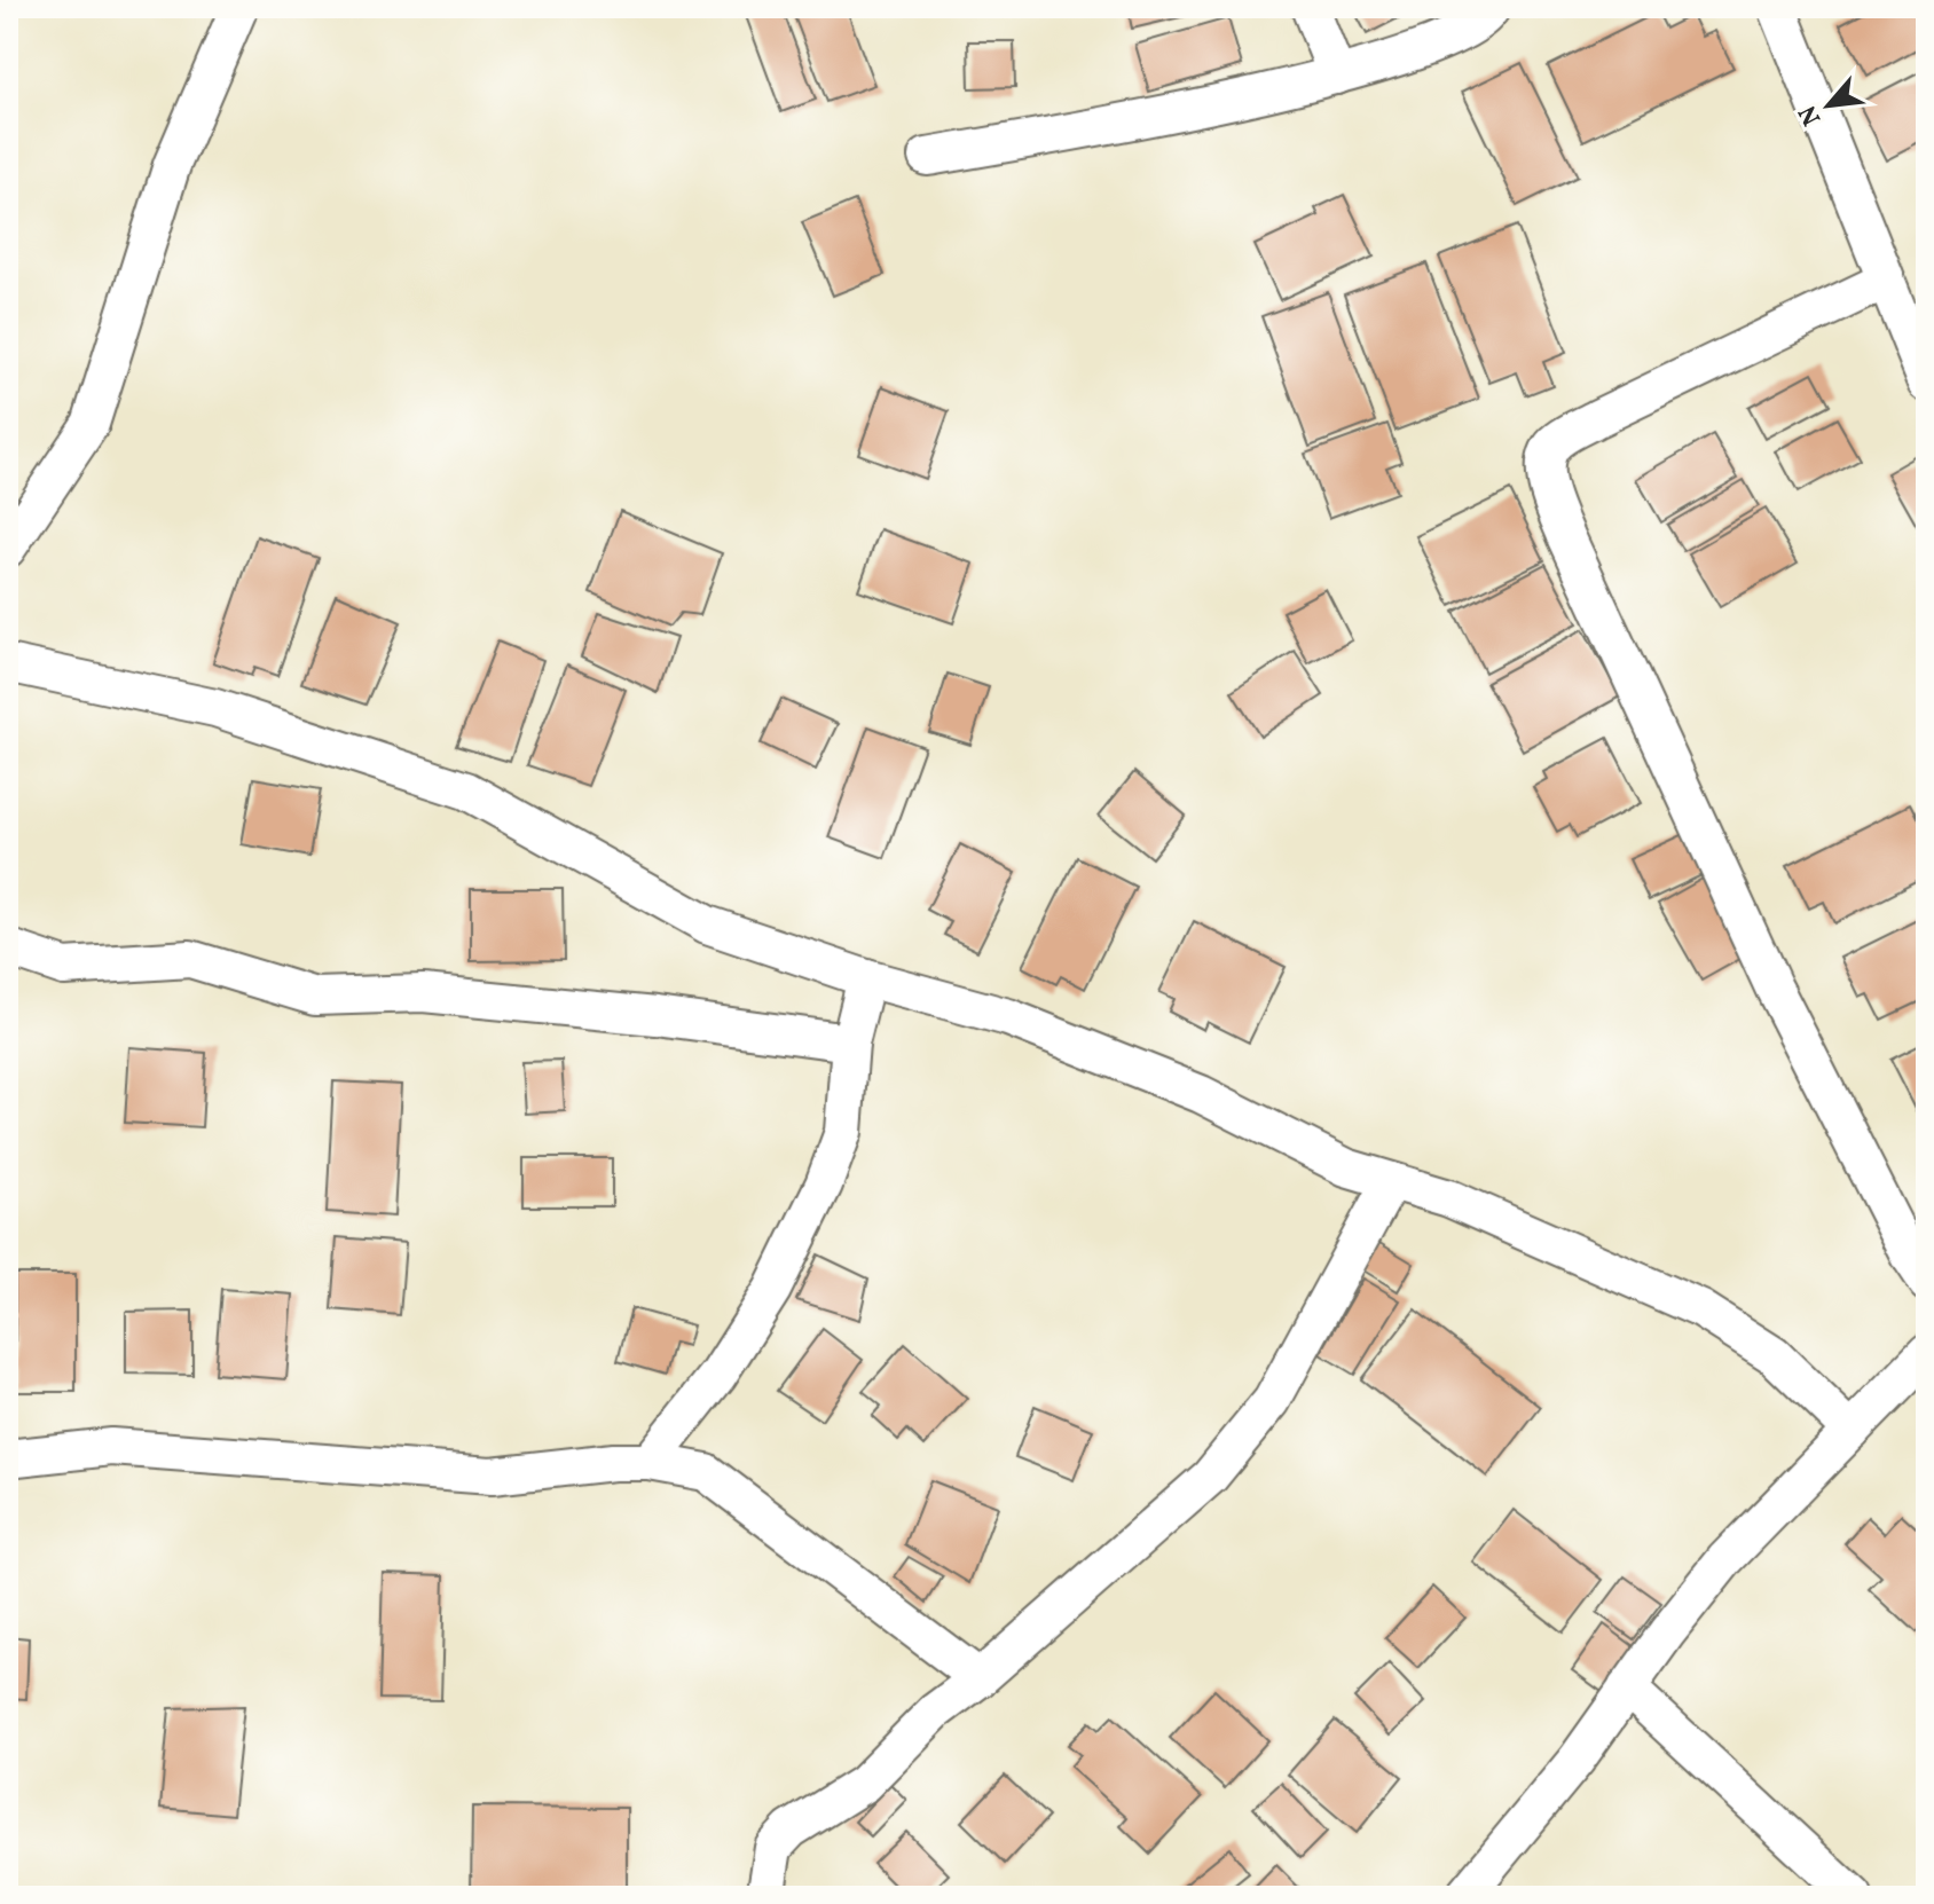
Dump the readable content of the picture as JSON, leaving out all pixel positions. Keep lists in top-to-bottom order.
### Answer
{
  "north": "bottom left"
}
